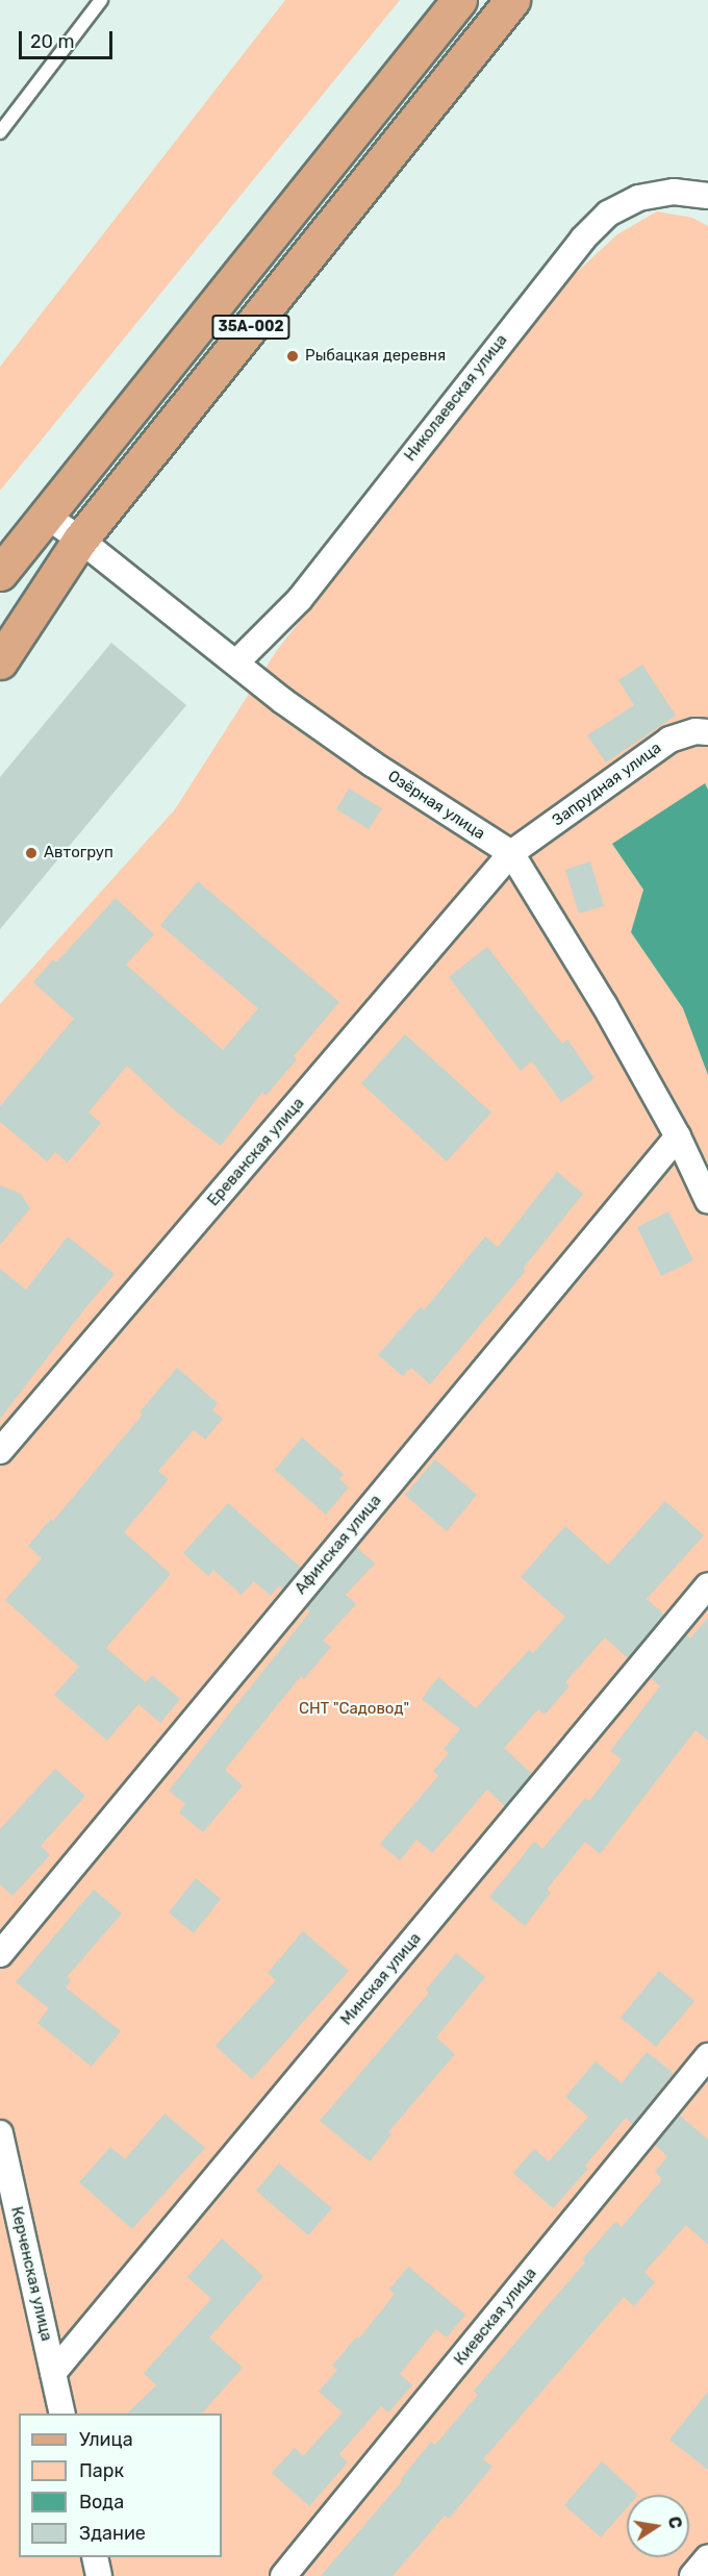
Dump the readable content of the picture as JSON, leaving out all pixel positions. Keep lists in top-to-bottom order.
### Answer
{
  "streets": {
    "main road": ["35А-002"],
    "street": [
      "Николаевская улица",
      "Запрудная улица",
      "Озёрная улица",
      "Ереванская улица",
      "Афинская улица",
      "Минская улица",
      "Керченская улица",
      "Киевская улица"
    ]
  },
  "crossings": [
    ["35А-002", "Озёрная улица"],
    ["Николаевская улица", "Озёрная улица"],
    ["Запрудная улица", "Озёрная улица"],
    ["Запрудная улица", "Ереванская улица"],
    ["Озёрная улица", "Ереванская улица"],
    ["Озёрная улица", "Афинская улица"],
    ["Минская улица", "Керченская улица"]
  ],
  "parks": ["СНТ \"Садовод\""],
  "places": ["Рыбацкая деревня", "Автогруп"],
  "legend": [
    "Улица",
    "Парк",
    "Вода",
    "Здание"
  ],
  "scale_bar": "20 m",
  "north": "right"
}
